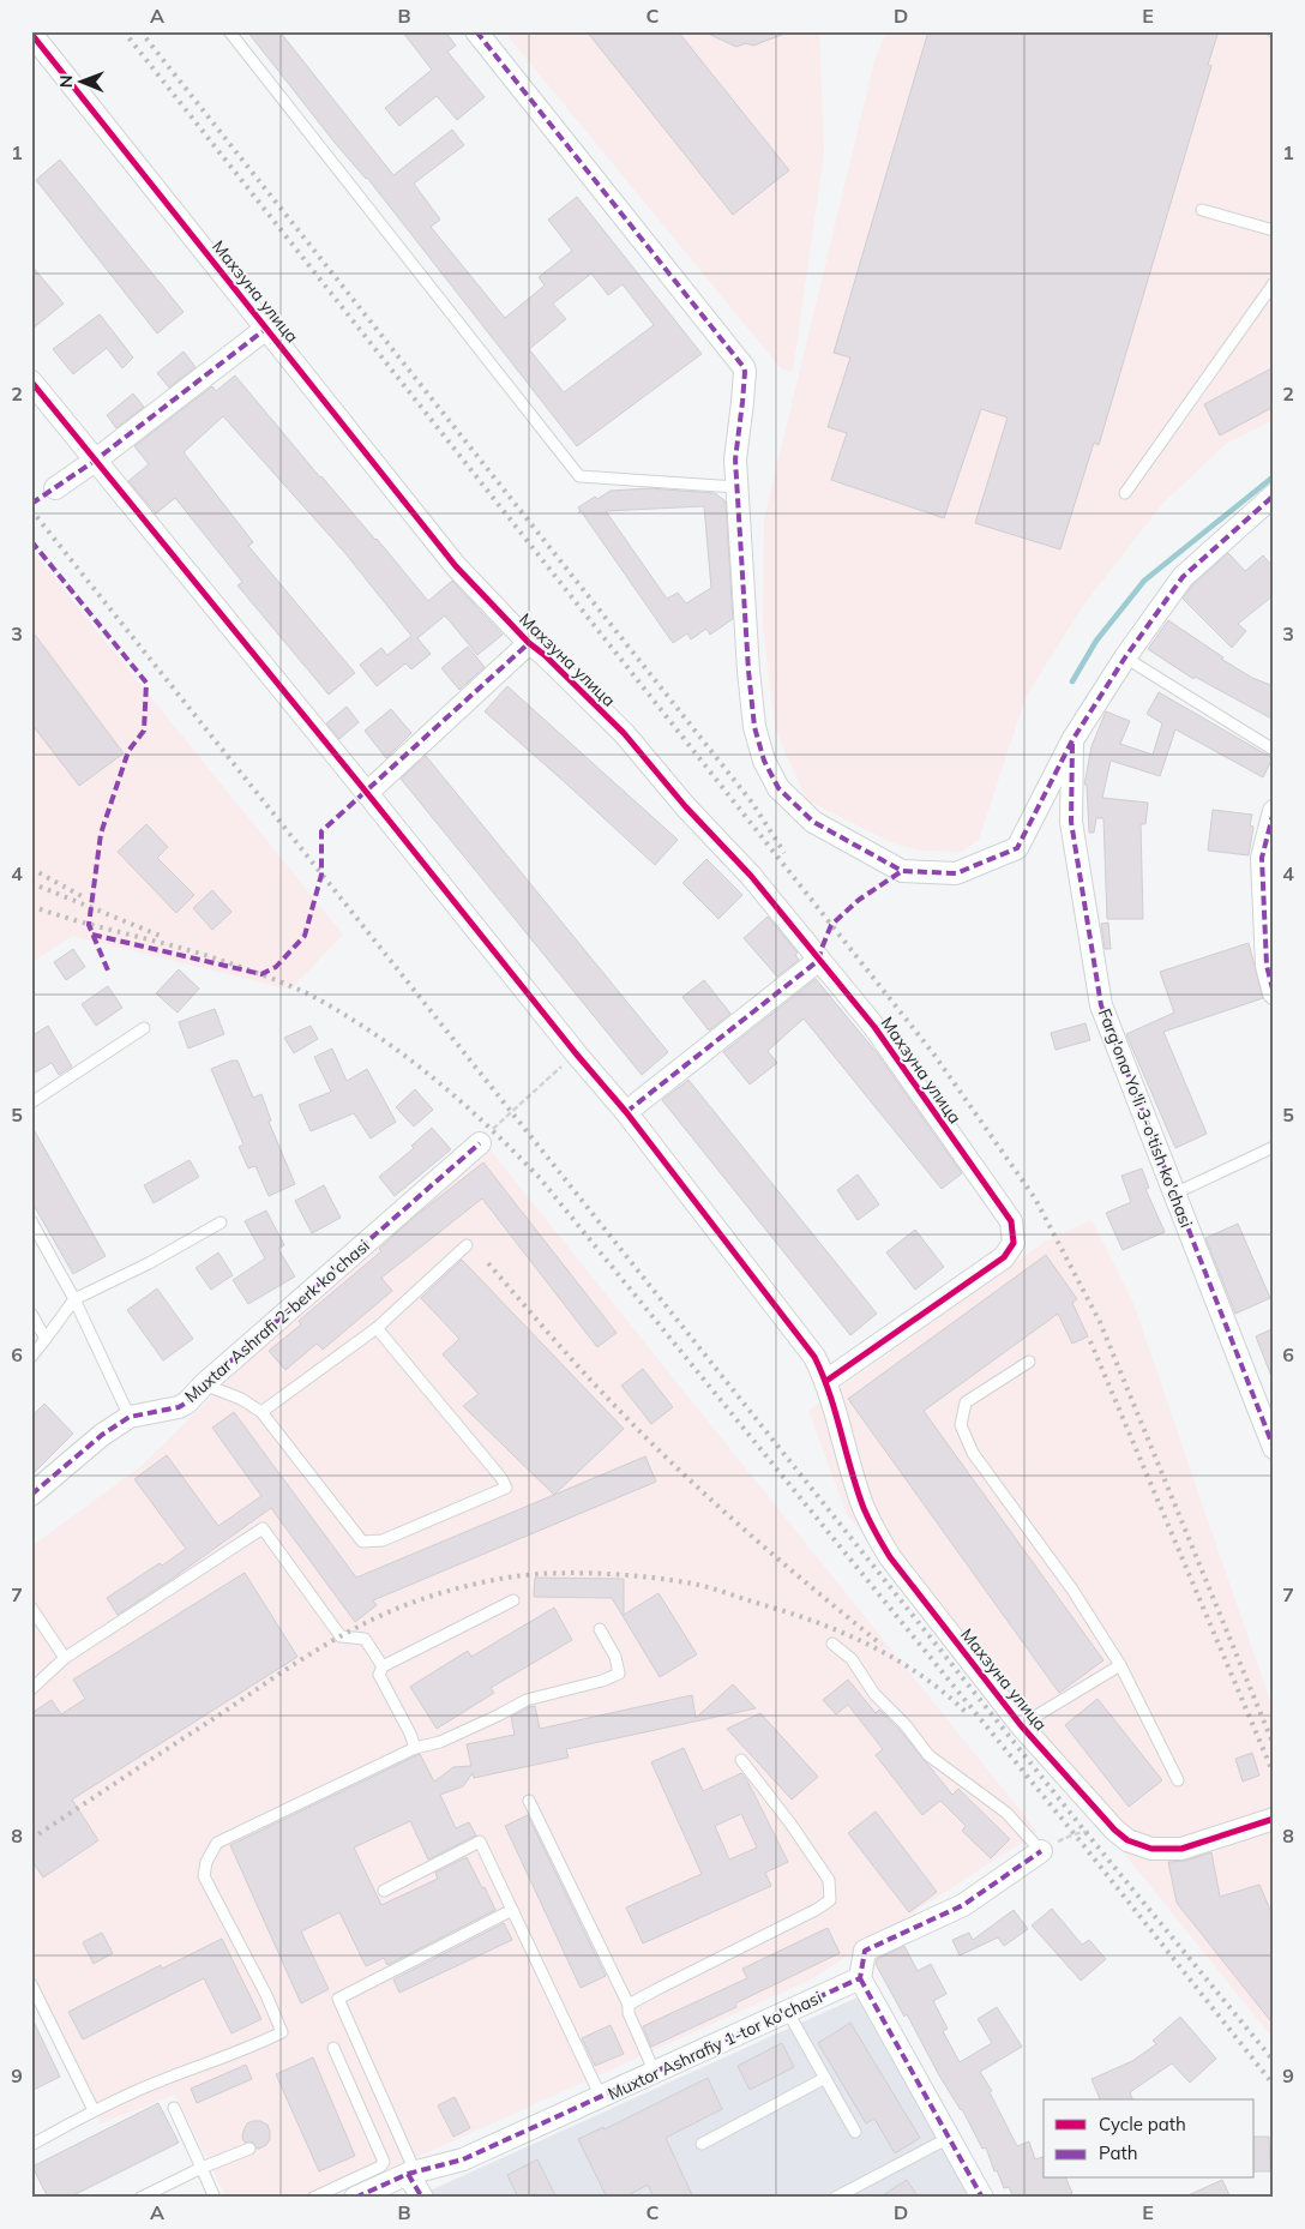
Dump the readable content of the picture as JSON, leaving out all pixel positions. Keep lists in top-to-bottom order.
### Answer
{
  "streets": {
    "street": [
      "Махзуна улица",
      "Farg'ona Yo'li 3-o'tish ko'chasi",
      "Muxtar Ashrafi 2-berk ko'chasi",
      "Muxtor Ashrafiy 1-tor ko'chasi"
    ]
  },
  "legend": ["Cycle path", "Path"],
  "north": "left",
  "grid": {
    "columns": [
      "A",
      "B",
      "C",
      "D",
      "E"
    ],
    "rows": [
      "1",
      "2",
      "3",
      "4",
      "5",
      "6",
      "7",
      "8",
      "9"
    ]
  }
}
